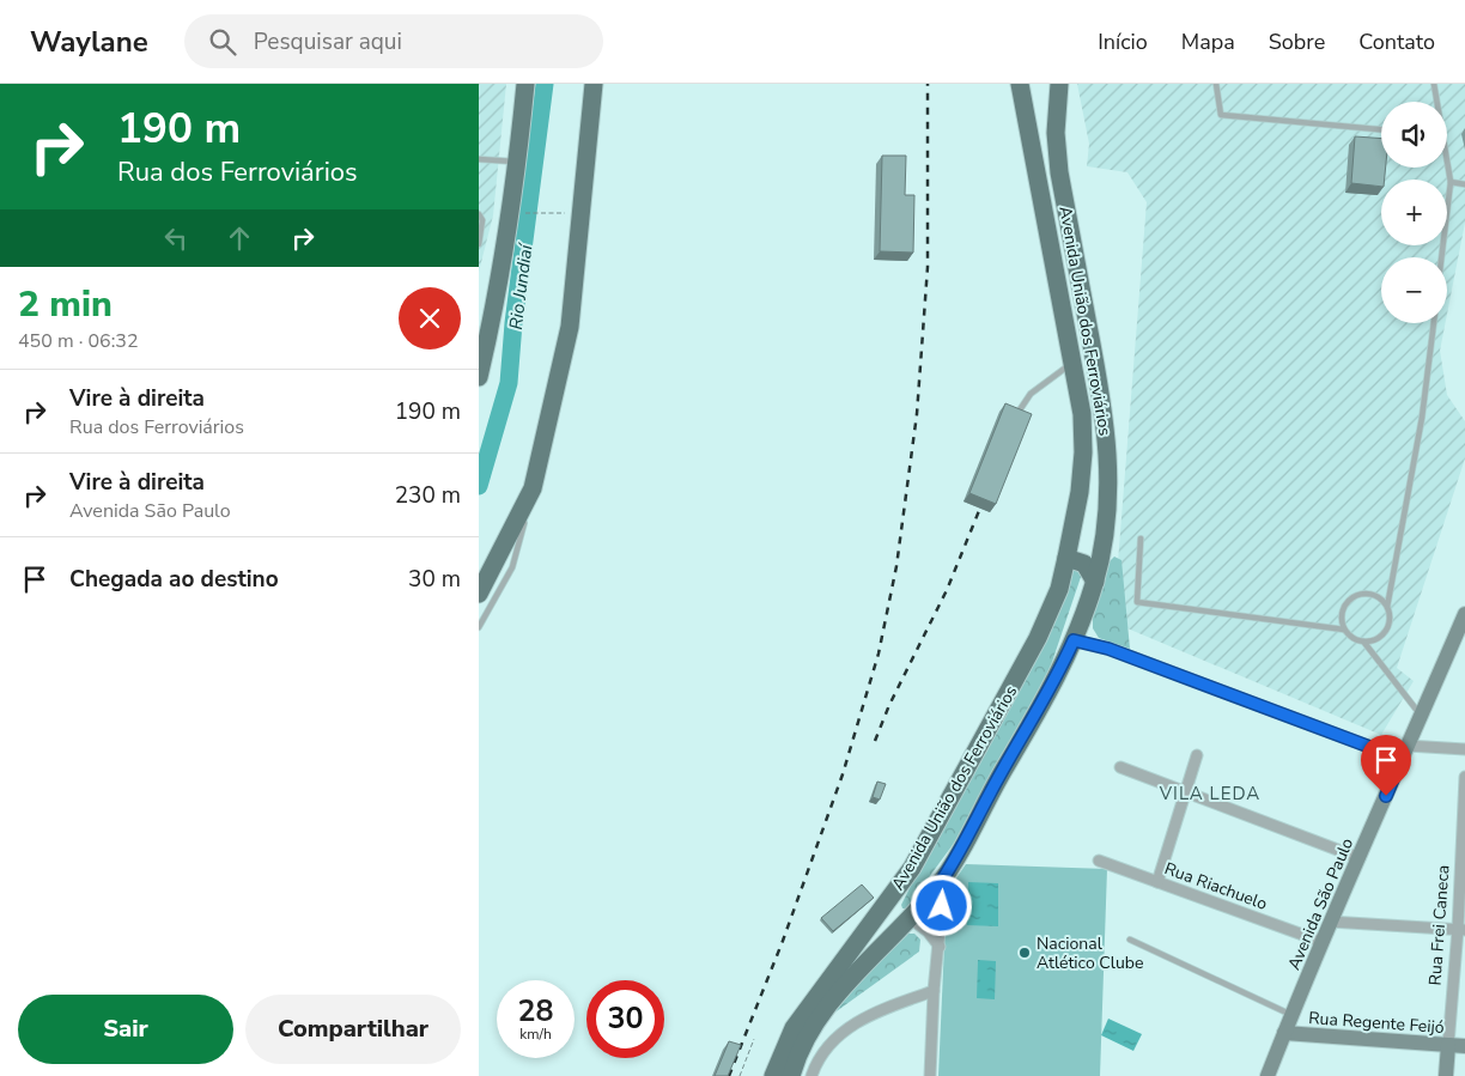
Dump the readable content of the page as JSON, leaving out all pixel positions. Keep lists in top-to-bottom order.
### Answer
{
  "streets": {
    "main road": [
      "Avenida União dos Ferroviários",
      "Avenida São Paulo",
      "Rua Frei Caneca",
      "Rua Regente Feijó"
    ],
    "street": ["Rua Riachuelo"]
  },
  "crossings": [
    ["Rua Riachuelo", "Avenida São Paulo"],
    ["Avenida São Paulo", "Rua Regente Feijó"],
    ["Rua Frei Caneca", "Rua Regente Feijó"]
  ],
  "districts": ["VILA LEDA"],
  "water": ["Rio Jundiaí"],
  "places": ["Nacional Atlético Clube"],
  "page": {
    "header": "Waylane",
    "search": "Pesquisar aqui",
    "nav": [
      "Início",
      "Mapa",
      "Sobre",
      "Contato"
    ],
    "turn": ["190 m", "Rua dos Ferroviários"],
    "map_buttons": ["+", "−"],
    "heading": ["2 min", "450 m · 06:32"],
    "list": [
      {
        "name": "Vire à direita",
        "note": "Rua dos Ferroviários",
        "value": "190 m"
      },
      {
        "name": "Vire à direita",
        "note": "Avenida São Paulo",
        "value": "230 m"
      },
      {
        "name": "Chegada ao destino",
        "value": "30 m"
      }
    ],
    "speed": "28 km/h",
    "limit": "30",
    "buttons": ["Sair", "Compartilhar"]
  }
}
